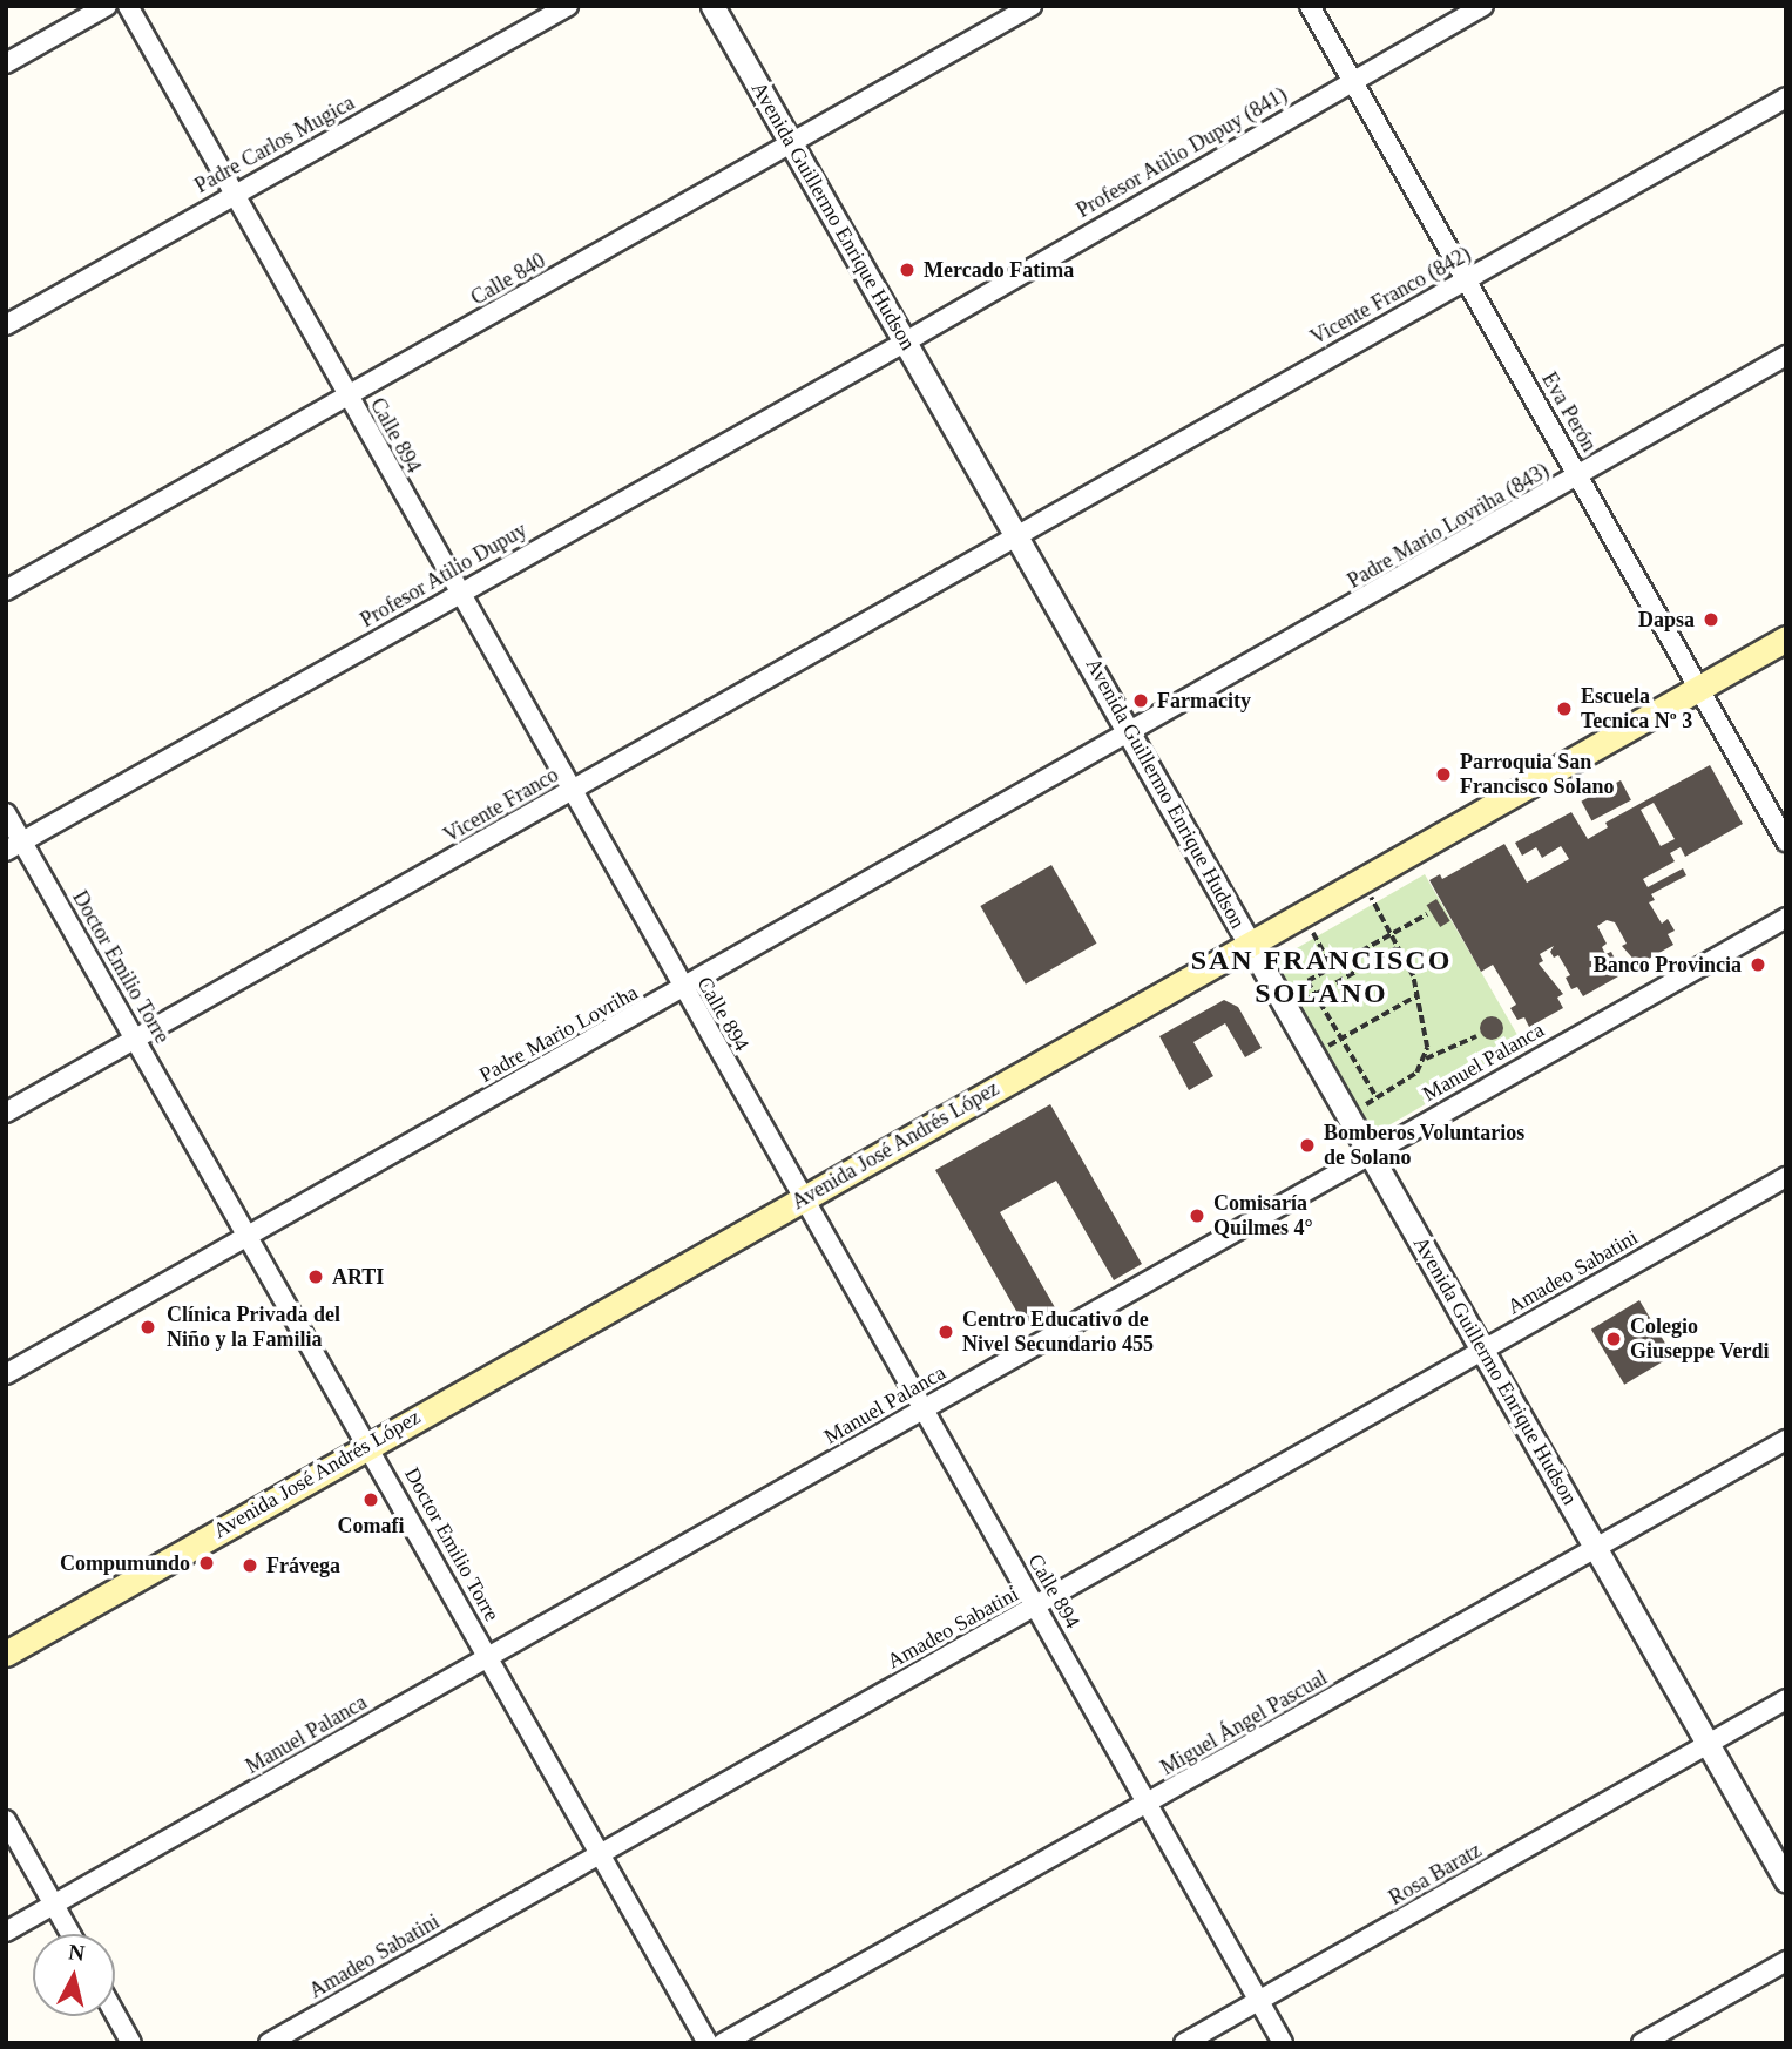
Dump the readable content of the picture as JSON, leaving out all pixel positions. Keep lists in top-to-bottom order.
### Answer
{
  "streets": {
    "main road": ["Avenida José Andrés López"],
    "street": [
      "Padre Carlos Mugica",
      "Profesor Atilio Dupuy (841)",
      "Avenida Guillermo Enrique Hudson",
      "Calle 840",
      "Vicente Franco (842)",
      "Eva Perón",
      "Calle 894",
      "Padre Mario Lovriha (843)",
      "Profesor Atilio Dupuy",
      "Vicente Franco",
      "Doctor Emilio Torre",
      "Padre Mario Lovriha",
      "Manuel Palanca",
      "Amadeo Sabatini",
      "Miguel Ángel Pascual",
      "Rosa Baratz"
    ]
  },
  "crossings": [
    ["Padre Carlos Mugica", "Calle 894"],
    ["Profesor Atilio Dupuy (841)", "Avenida Guillermo Enrique Hudson"],
    ["Profesor Atilio Dupuy (841)", "Eva Perón"],
    ["Profesor Atilio Dupuy (841)", "Profesor Atilio Dupuy"],
    ["Avenida Guillermo Enrique Hudson", "Calle 840"],
    ["Avenida Guillermo Enrique Hudson", "Vicente Franco (842)"],
    ["Avenida Guillermo Enrique Hudson", "Padre Mario Lovriha (843)"],
    ["Avenida Guillermo Enrique Hudson", "Profesor Atilio Dupuy"],
    ["Avenida Guillermo Enrique Hudson", "Vicente Franco"],
    ["Avenida Guillermo Enrique Hudson", "Padre Mario Lovriha"],
    ["Avenida Guillermo Enrique Hudson", "Manuel Palanca"],
    ["Avenida Guillermo Enrique Hudson", "Avenida José Andrés López"],
    ["Avenida Guillermo Enrique Hudson", "Amadeo Sabatini"],
    ["Avenida Guillermo Enrique Hudson", "Miguel Ángel Pascual"],
    ["Avenida Guillermo Enrique Hudson", "Rosa Baratz"],
    ["Calle 840", "Calle 894"],
    ["Vicente Franco (842)", "Eva Perón"],
    ["Vicente Franco (842)", "Vicente Franco"],
    ["Eva Perón", "Padre Mario Lovriha (843)"],
    ["Eva Perón", "Avenida José Andrés López"],
    ["Calle 894", "Profesor Atilio Dupuy"],
    ["Calle 894", "Vicente Franco"],
    ["Calle 894", "Padre Mario Lovriha"],
    ["Calle 894", "Manuel Palanca"],
    ["Calle 894", "Avenida José Andrés López"],
    ["Calle 894", "Amadeo Sabatini"],
    ["Calle 894", "Miguel Ángel Pascual"],
    ["Calle 894", "Rosa Baratz"],
    ["Padre Mario Lovriha (843)", "Padre Mario Lovriha"],
    ["Profesor Atilio Dupuy", "Doctor Emilio Torre"],
    ["Vicente Franco", "Doctor Emilio Torre"],
    ["Doctor Emilio Torre", "Padre Mario Lovriha"],
    ["Doctor Emilio Torre", "Manuel Palanca"],
    ["Doctor Emilio Torre", "Avenida José Andrés López"],
    ["Doctor Emilio Torre", "Amadeo Sabatini"]
  ],
  "districts": ["SAN FRANCISCO SOLANO"],
  "places": [
    "Mercado Fatima",
    "Dapsa",
    "Farmacity",
    "Escuela Tecnica Nº 3",
    "Parroquia San Francisco Solano",
    "Banco Provincia",
    "Bomberos Voluntarios de Solano",
    "Comisaría Quilmes 4°",
    "ARTI",
    "Clínica Privada del Niño y la Familia",
    "Centro Educativo de Nivel Secundario 455",
    "Colegio Giuseppe Verdi",
    "Comafi",
    "Compumundo",
    "Frávega"
  ],
  "north": "top"
}
